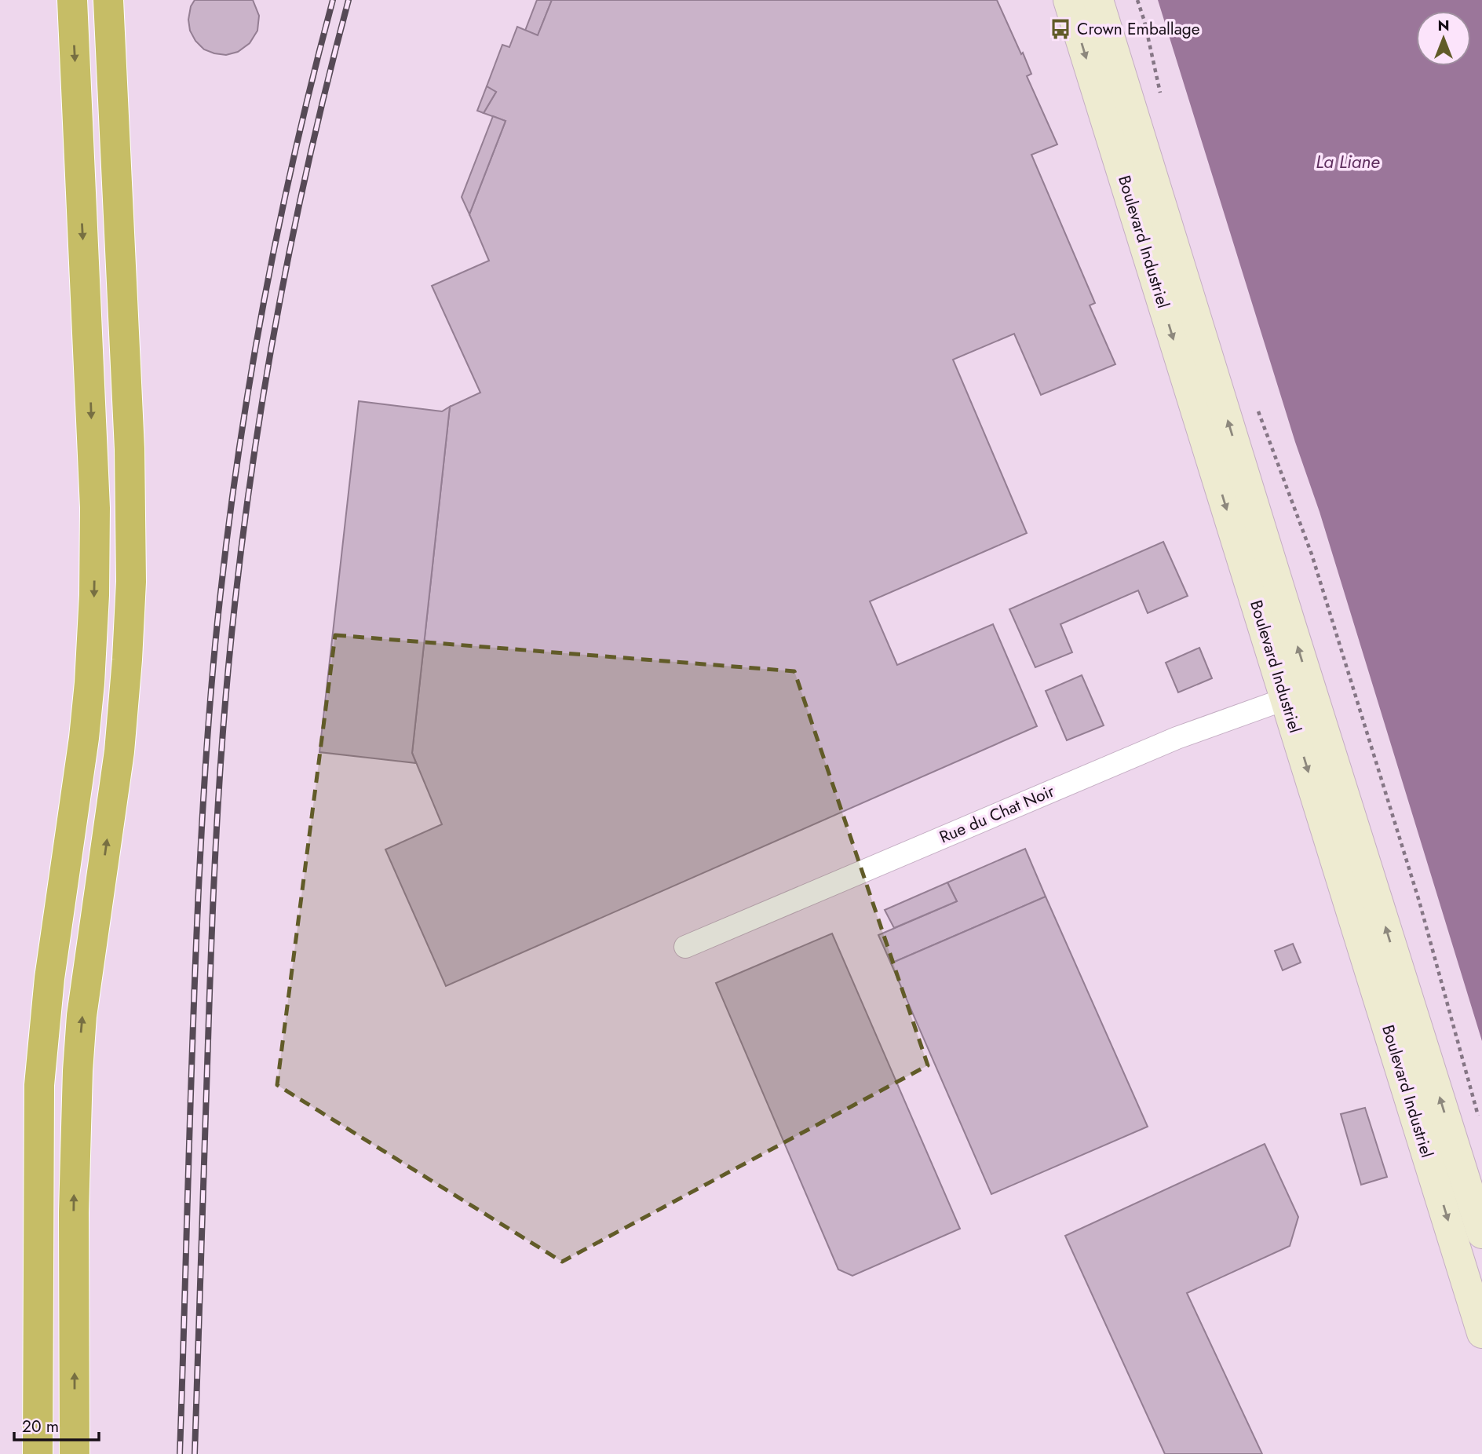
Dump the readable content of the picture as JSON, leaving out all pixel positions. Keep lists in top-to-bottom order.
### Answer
{
  "streets": {
    "street": ["Boulevard Industriel", "Rue du Chat Noir"]
  },
  "crossings": [
    ["Boulevard Industriel", "Rue du Chat Noir"]
  ],
  "water": ["La Liane"],
  "places": {
    "bus stop": ["Crown Emballage"]
  },
  "scale_bar": "20 m",
  "north": "top"
}
